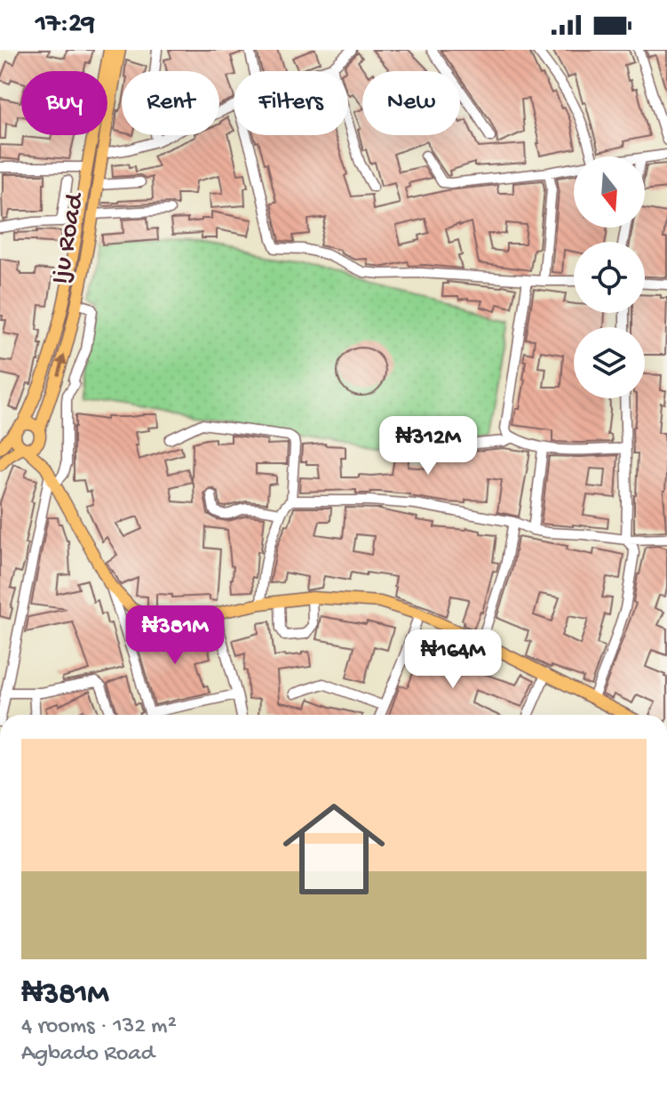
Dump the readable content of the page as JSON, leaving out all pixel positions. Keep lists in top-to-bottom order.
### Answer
{
  "streets": {
    "main road": ["Iju Road"]
  },
  "north": "bottom",
  "page": {
    "status": "17:29",
    "chip": [
      "Buy",
      "Rent",
      "Filters",
      "New"
    ],
    "price": ["₦312M", "₦381M", "₦164M"],
    "list": [
      {
        "name": "₦381M",
        "note": "4 rooms · 132 m² · Agbado Road"
      }
    ]
  }
}
